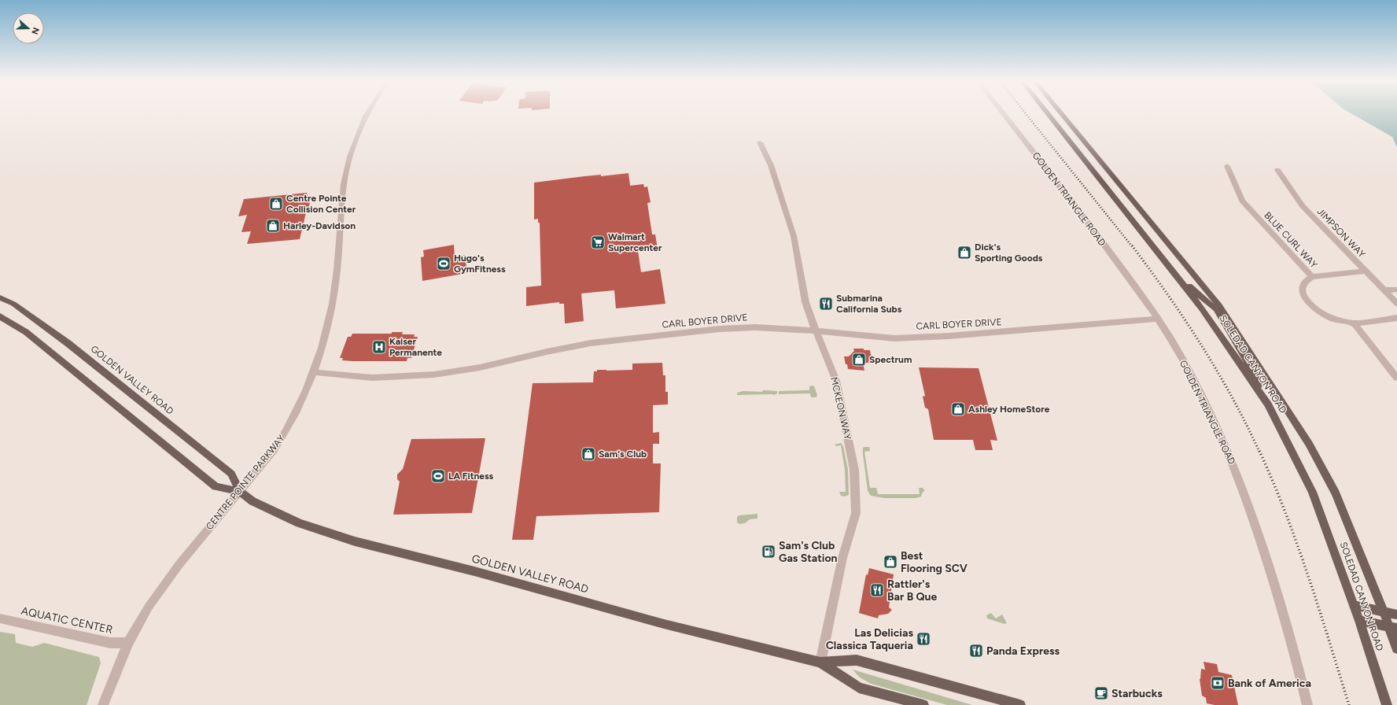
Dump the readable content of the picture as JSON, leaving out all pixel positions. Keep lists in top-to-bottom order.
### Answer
{
  "streets": {
    "main road": ["SOLEDAD CANYON ROAD", "GOLDEN VALLEY ROAD"],
    "street": [
      "GOLDEN TRIANGLE ROAD",
      "JIMPSON WAY",
      "BLUE CURL WAY",
      "CARL BOYER DRIVE",
      "MCKEON WAY",
      "CENTRE POINTE PARKWAY",
      "AQUATIC CENTER"
    ]
  },
  "crossings": [
    ["GOLDEN TRIANGLE ROAD", "CARL BOYER DRIVE"],
    ["CARL BOYER DRIVE", "MCKEON WAY"],
    ["CARL BOYER DRIVE", "CENTRE POINTE PARKWAY"],
    ["GOLDEN VALLEY ROAD", "MCKEON WAY"],
    ["GOLDEN VALLEY ROAD", "CENTRE POINTE PARKWAY"],
    ["CENTRE POINTE PARKWAY", "AQUATIC CENTER"]
  ],
  "places": {
    "shop": [
      "Centre Pointe Collision Center",
      "Harley-Davidson",
      "Dick's Sporting Goods",
      "Spectrum",
      "Ashley HomeStore",
      "Sam's Club",
      "Best Flooring SCV"
    ],
    "supermarket": ["Walmart Supercenter"],
    "sports": ["Hugo's GymFitness", "LA Fitness"],
    "restaurant": [
      "Submarina California Subs",
      "Rattler's Bar B Que",
      "Las Delicias Classica Taqueria",
      "Panda Express"
    ],
    "hospital": ["Kaiser Permanente"],
    "fuel station": ["Sam's Club Gas Station"],
    "bank": ["Bank of America"],
    "cafe": ["Starbucks"]
  },
  "north": "right"
}
